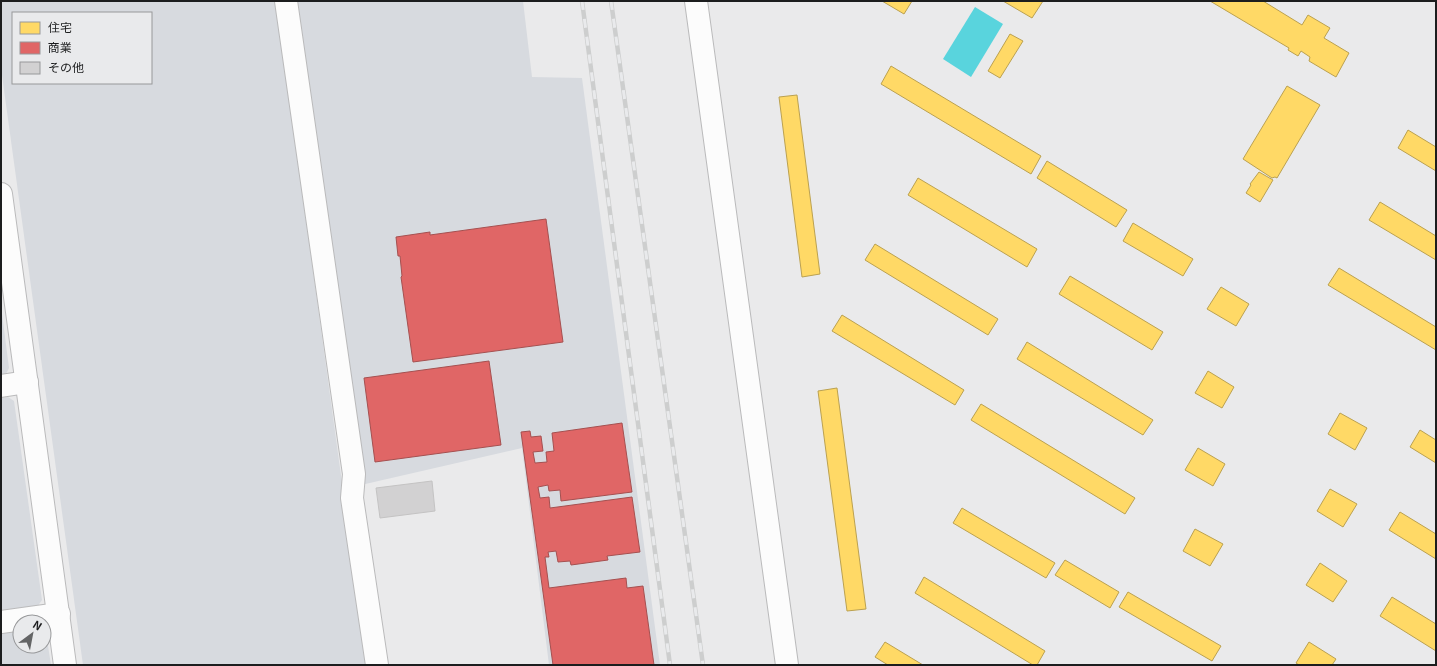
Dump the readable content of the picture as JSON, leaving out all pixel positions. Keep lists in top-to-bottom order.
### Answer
{
  "legend": ["住宅", "商業", "その他"],
  "north": "top right"
}
